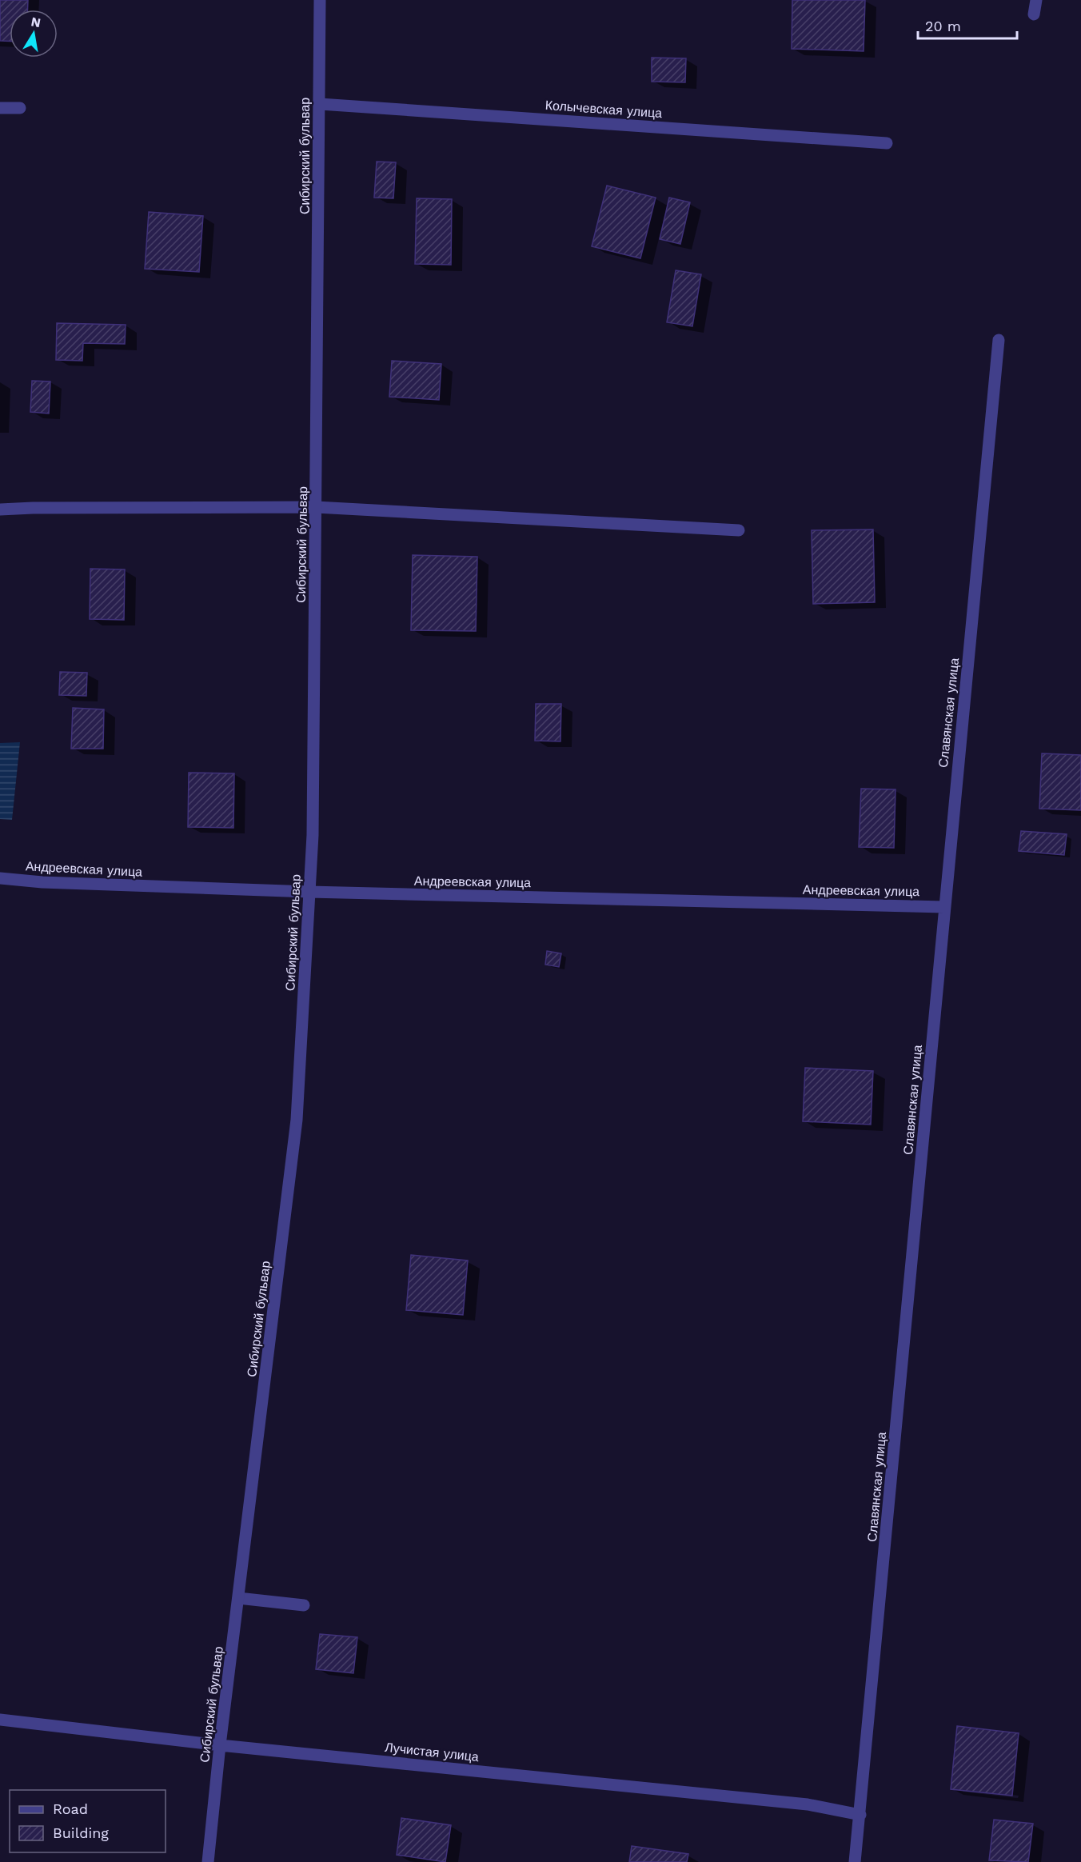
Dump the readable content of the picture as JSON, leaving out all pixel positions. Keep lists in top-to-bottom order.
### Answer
{
  "streets": {
    "street": [
      "Колычевская улица",
      "Сибирский бульвар",
      "Славянская улица",
      "Андреевская улица",
      "Лучистая улица"
    ]
  },
  "crossings": [
    ["Колычевская улица", "Сибирский бульвар"],
    ["Сибирский бульвар", "Андреевская улица"],
    ["Сибирский бульвар", "Лучистая улица"],
    ["Славянская улица", "Андреевская улица"],
    ["Славянская улица", "Лучистая улица"]
  ],
  "legend": ["Road", "Building"],
  "scale_bar": "20 m",
  "north": "top"
}
